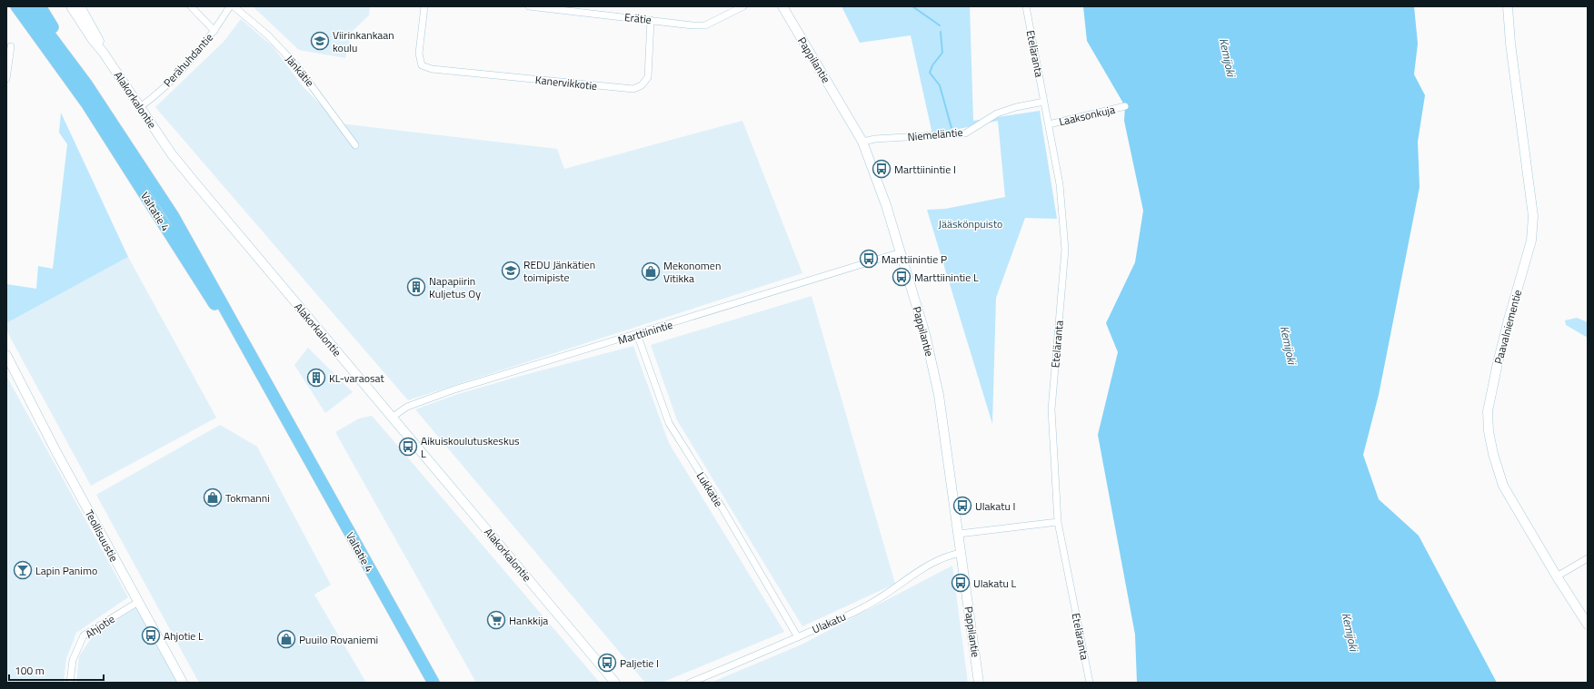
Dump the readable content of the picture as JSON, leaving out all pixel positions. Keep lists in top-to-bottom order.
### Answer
{
  "streets": {
    "highway": ["Valtatie 4"],
    "street": [
      "Erätie",
      "Eteläranta",
      "Perähuhdantie",
      "Pappilantie",
      "Jänkätie",
      "Kanervikkotie",
      "Alakorkalontie",
      "Laaksonkuja",
      "Niemeläntie",
      "Paavalniementie",
      "Marttiinintie",
      "Lukkatie",
      "Teollisuustie",
      "Ulakatu",
      "Ahjotie"
    ]
  },
  "crossings": [
    ["Erätie", "Kanervikkotie"],
    ["Eteläranta", "Laaksonkuja"],
    ["Eteläranta", "Niemeläntie"],
    ["Perähuhdantie", "Alakorkalontie"],
    ["Pappilantie", "Niemeläntie"],
    ["Pappilantie", "Marttiinintie"],
    ["Pappilantie", "Ulakatu"],
    ["Alakorkalontie", "Marttiinintie"],
    ["Marttiinintie", "Lukkatie"],
    ["Lukkatie", "Ulakatu"],
    ["Teollisuustie", "Ahjotie"]
  ],
  "water": ["Kemijoki"],
  "parks": ["Jääskönpuisto"],
  "places": {
    "school or university": ["Viirinkankaan koulu", "REDU Jänkätien toimipiste"],
    "bus stop": [
      "Marttiinintie I",
      "Marttiinintie P",
      "Marttiinintie L",
      "Aikuiskoulutuskeskus L",
      "Ulakatu I",
      "Ulakatu L",
      "Ahjotie L",
      "Paljetie I"
    ],
    "shop": ["Mekonomen Vitikka", "Tokmanni", "Puuilo Rovaniemi"],
    "building": ["Napapiirin Kuljetus Oy", "KL-varaosat"],
    "bar": ["Lapin Panimo"],
    "supermarket": ["Hankkija"]
  },
  "scale_bar": "100 m"
}
